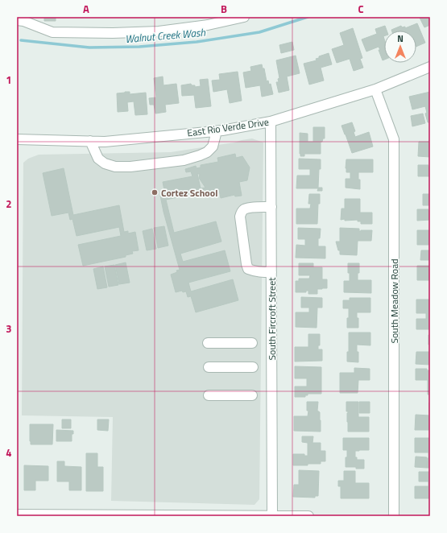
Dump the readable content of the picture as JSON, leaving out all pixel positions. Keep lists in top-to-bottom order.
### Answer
{
  "streets": {
    "street": ["East Rio Verde Drive", "South Meadow Road", "South Fircroft Street"]
  },
  "crossings": [
    ["East Rio Verde Drive", "South Meadow Road"],
    ["East Rio Verde Drive", "South Fircroft Street"]
  ],
  "water": ["Walnut Creek Wash"],
  "places": ["Cortez School"],
  "north": "top",
  "grid": {
    "columns": ["A", "B", "C"],
    "rows": [
      "1",
      "2",
      "3",
      "4"
    ]
  }
}
